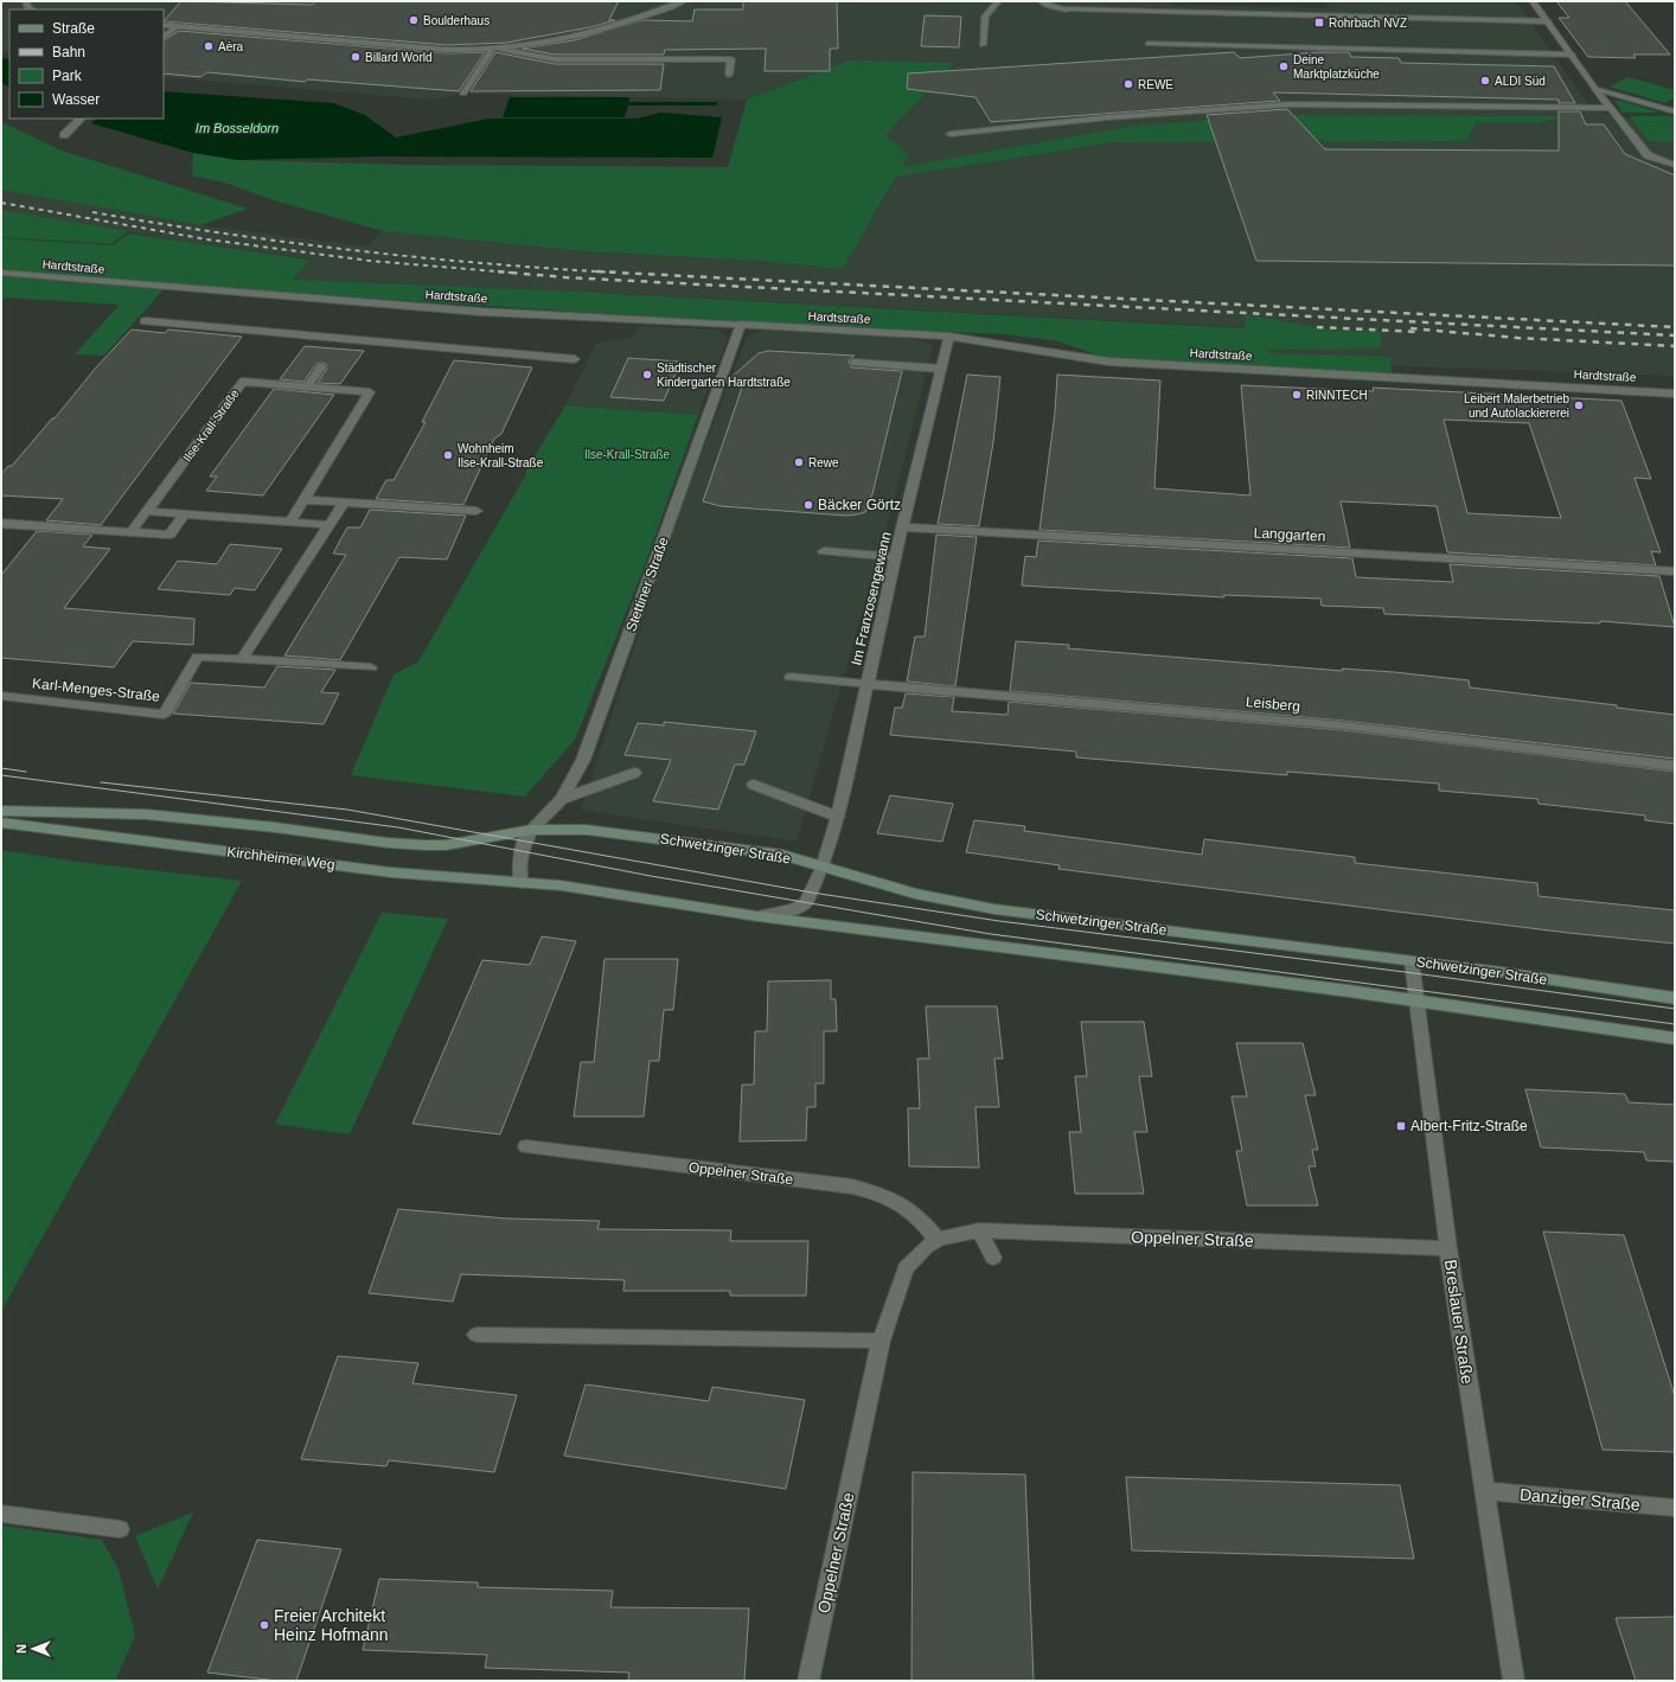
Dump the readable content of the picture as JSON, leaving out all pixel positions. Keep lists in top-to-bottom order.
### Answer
{
  "streets": {
    "street": [
      "Hardtstraße",
      "Ilse-Krall-Straße",
      "Langgarten",
      "Stettiner Straße",
      "Im Franzosengewann",
      "Karl-Menges-Straße",
      "Leisberg",
      "Schwetzinger Straße",
      "Kirchheimer Weg",
      "Oppelner Straße",
      "Breslauer Straße",
      "Danziger Straße"
    ]
  },
  "crossings": [
    ["Hardtstraße", "Stettiner Straße"],
    ["Hardtstraße", "Im Franzosengewann"],
    ["Langgarten", "Im Franzosengewann"],
    ["Stettiner Straße", "Schwetzinger Straße"],
    ["Stettiner Straße", "Kirchheimer Weg"],
    ["Im Franzosengewann", "Leisberg"],
    ["Im Franzosengewann", "Schwetzinger Straße"],
    ["Im Franzosengewann", "Kirchheimer Weg"],
    ["Schwetzinger Straße", "Kirchheimer Weg"],
    ["Schwetzinger Straße", "Breslauer Straße"],
    ["Oppelner Straße", "Breslauer Straße"],
    ["Breslauer Straße", "Danziger Straße"]
  ],
  "water": ["Im Bosseldorn"],
  "parks": ["Ilse-Krall-Straße"],
  "places": {
    "other": [
      "Boulderhaus",
      "Aėra",
      "Billard World",
      "Deine Marktplatzküche",
      "ALDI Süd",
      "REWE",
      "Städtischer Kindergarten Hardtstraße",
      "RINNTECH",
      "Leibert Malerbetrieb und Autolackiererei",
      "Wohnheim Ilse-Krall-Straße",
      "Rewe",
      "Bäcker Görtz",
      "Freier Architekt Heinz Hofmann"
    ],
    "transit": ["Rohrbach NVZ", "Albert-Fritz-Straße"]
  },
  "legend": [
    "Straße",
    "Bahn",
    "Park",
    "Wasser"
  ],
  "north": "left"
}
